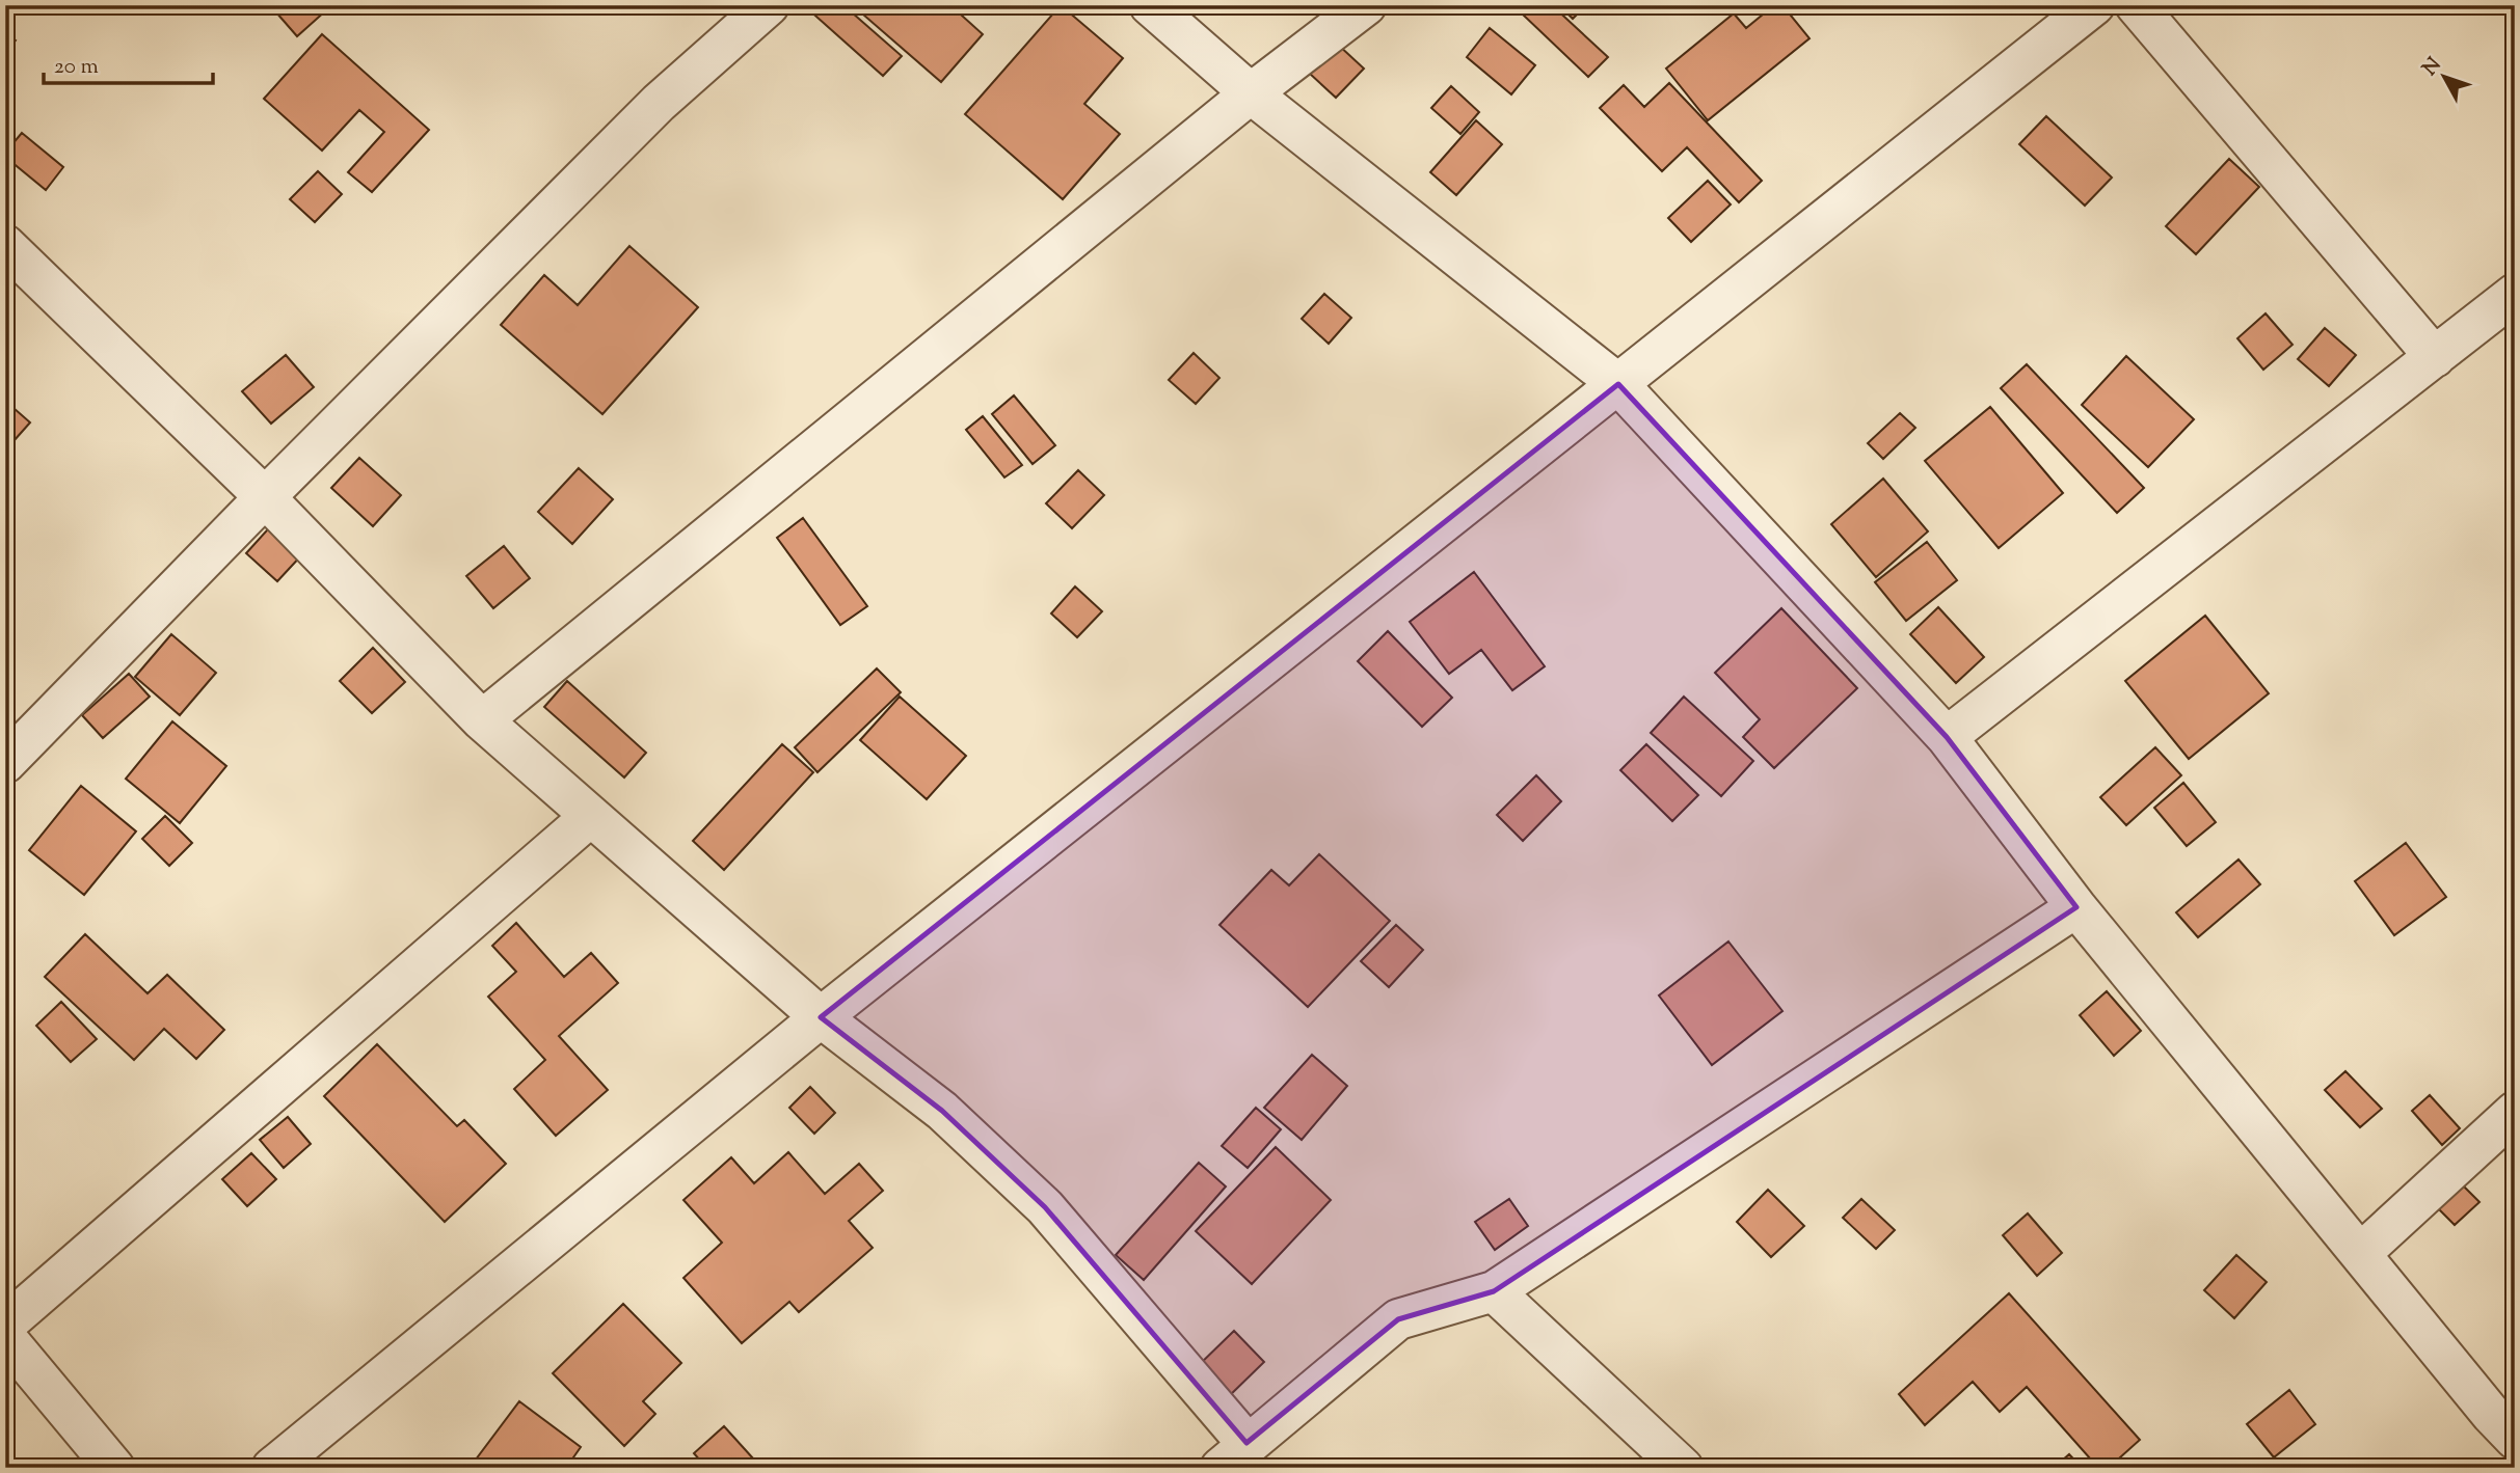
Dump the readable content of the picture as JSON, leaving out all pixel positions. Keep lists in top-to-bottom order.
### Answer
{
  "scale_bar": "20 m",
  "north": "top left"
}
